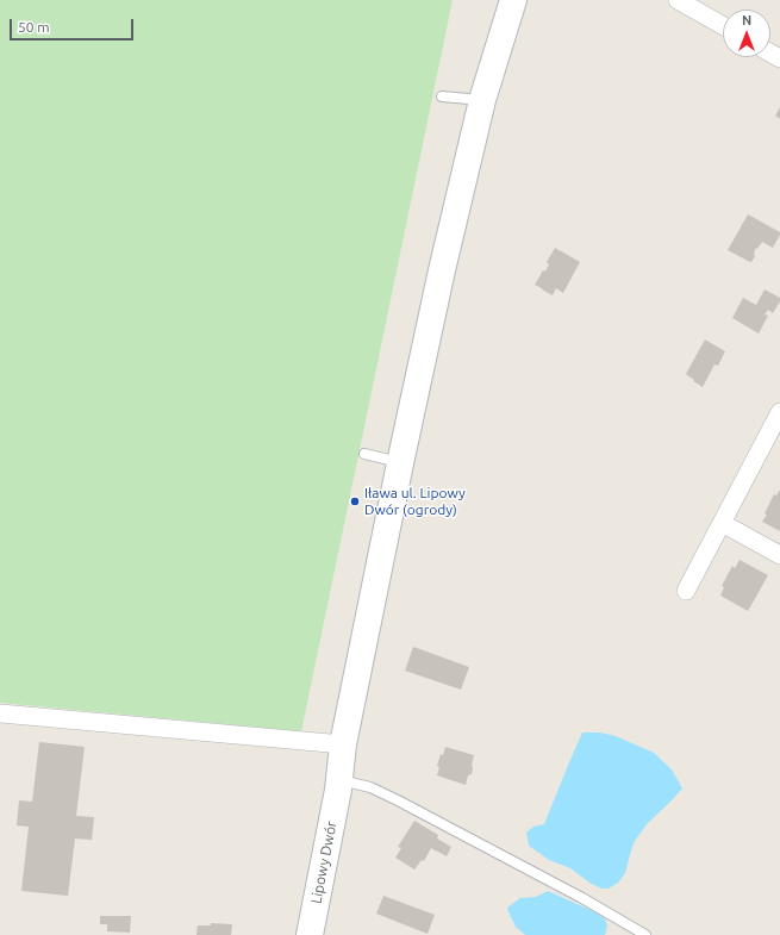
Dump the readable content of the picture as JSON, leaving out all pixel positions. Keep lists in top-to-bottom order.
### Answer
{
  "streets": {
    "street": ["Lipowy Dwór"]
  },
  "places": ["Iława ul. Lipowy Dwór (ogrody)"],
  "scale_bar": "50 m",
  "north": "top"
}
